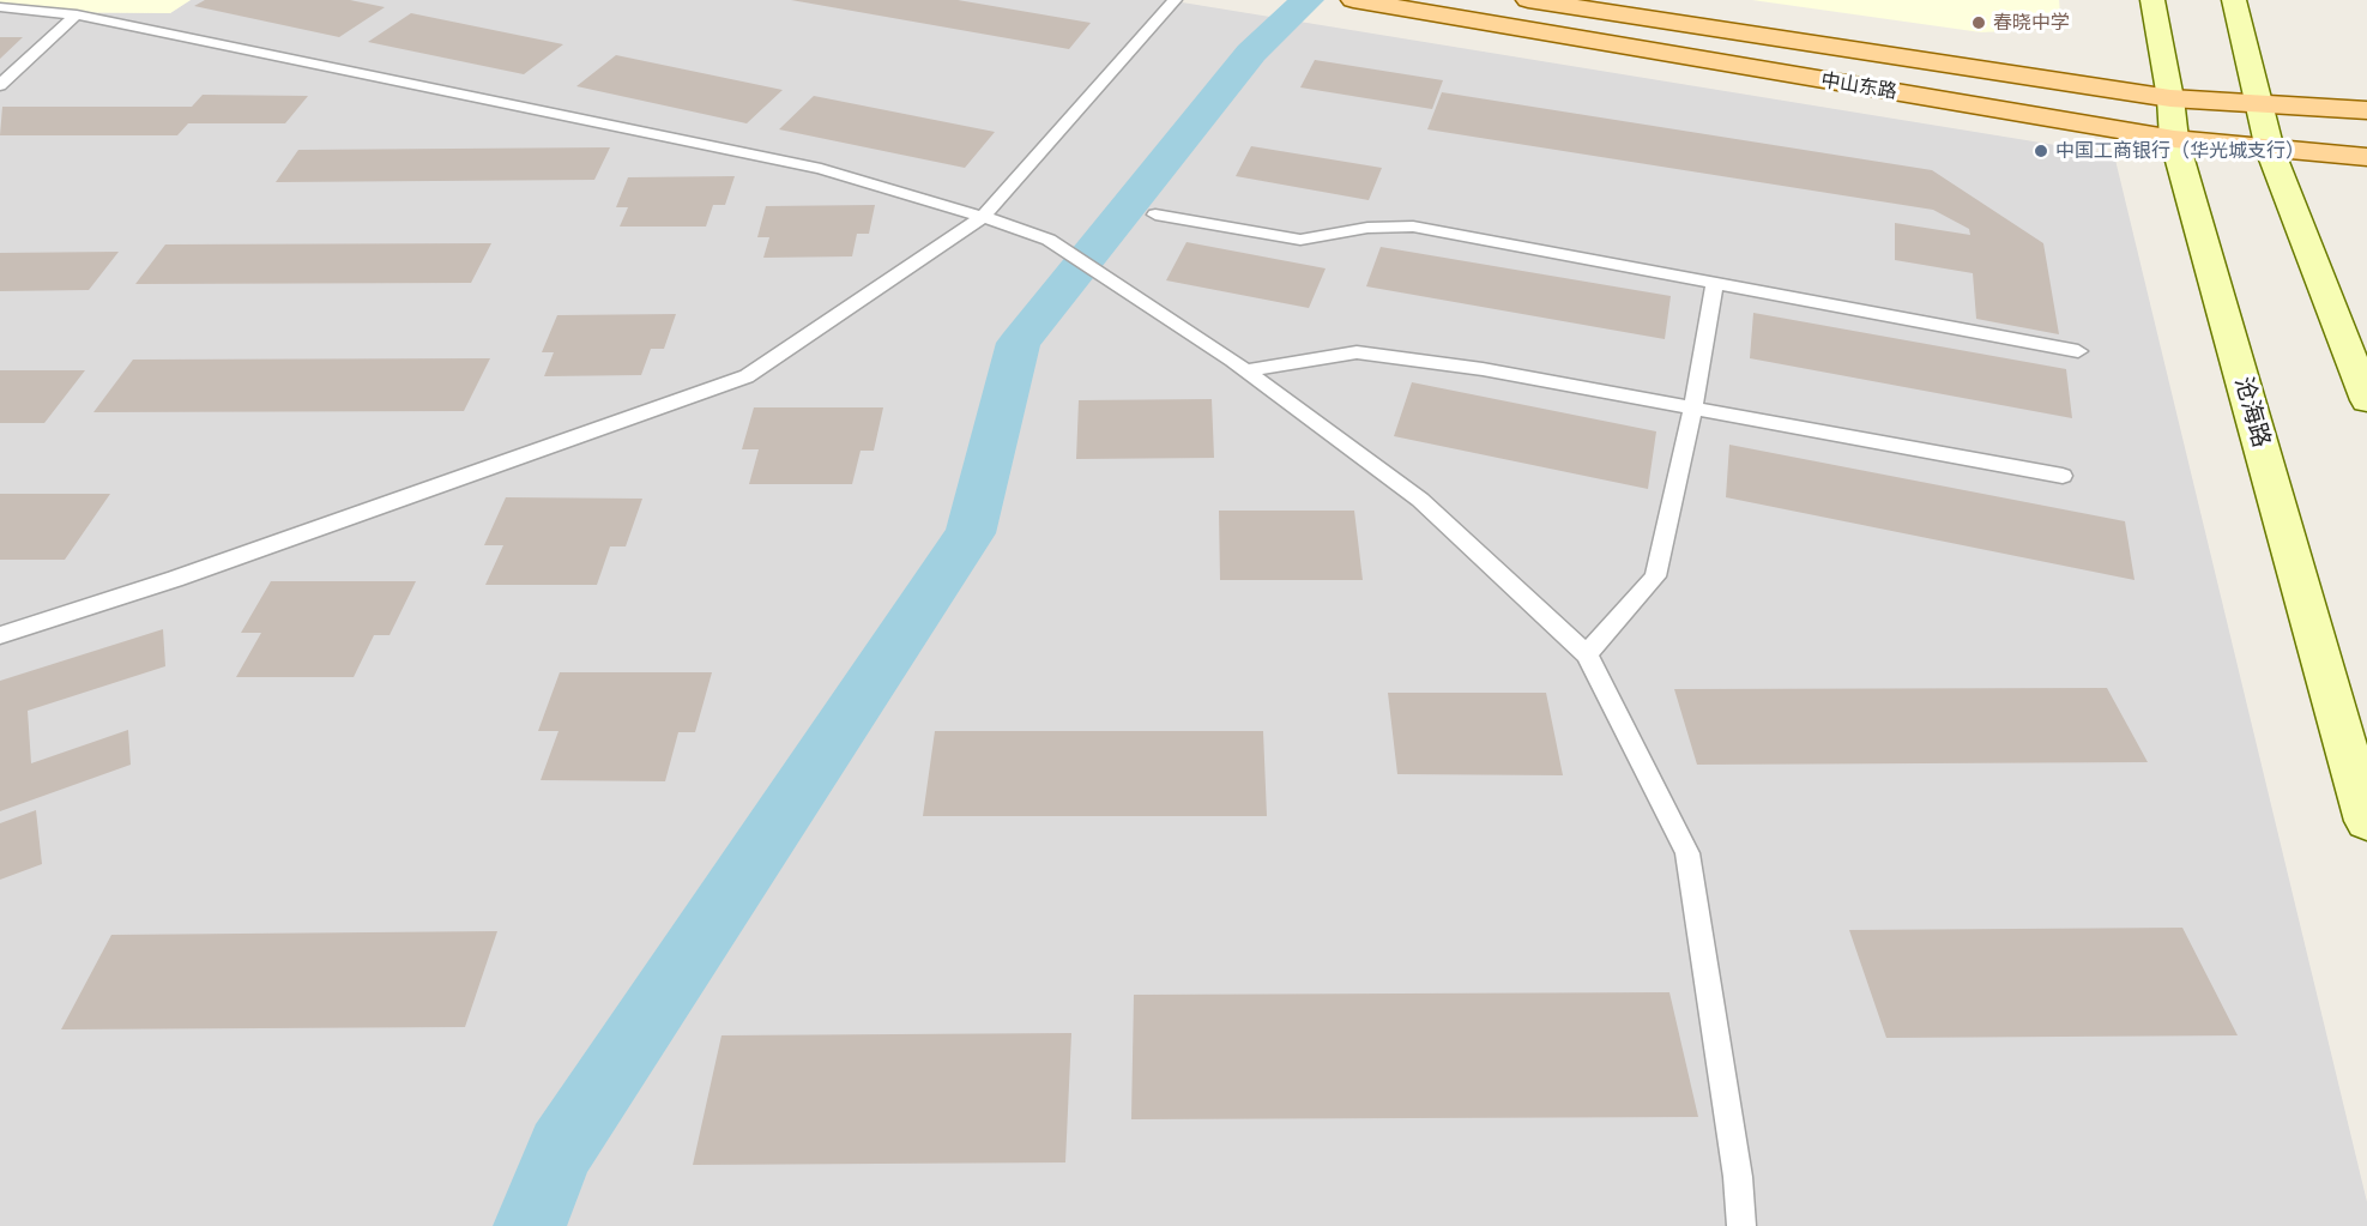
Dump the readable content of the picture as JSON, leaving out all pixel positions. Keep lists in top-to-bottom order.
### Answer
{
  "streets": {
    "main road": ["中山东路", "沧海路"]
  },
  "crossings": [
    ["中山东路", "沧海路"]
  ],
  "places": ["春晓中学", "中国工商银行（华光城支行）"]
}
